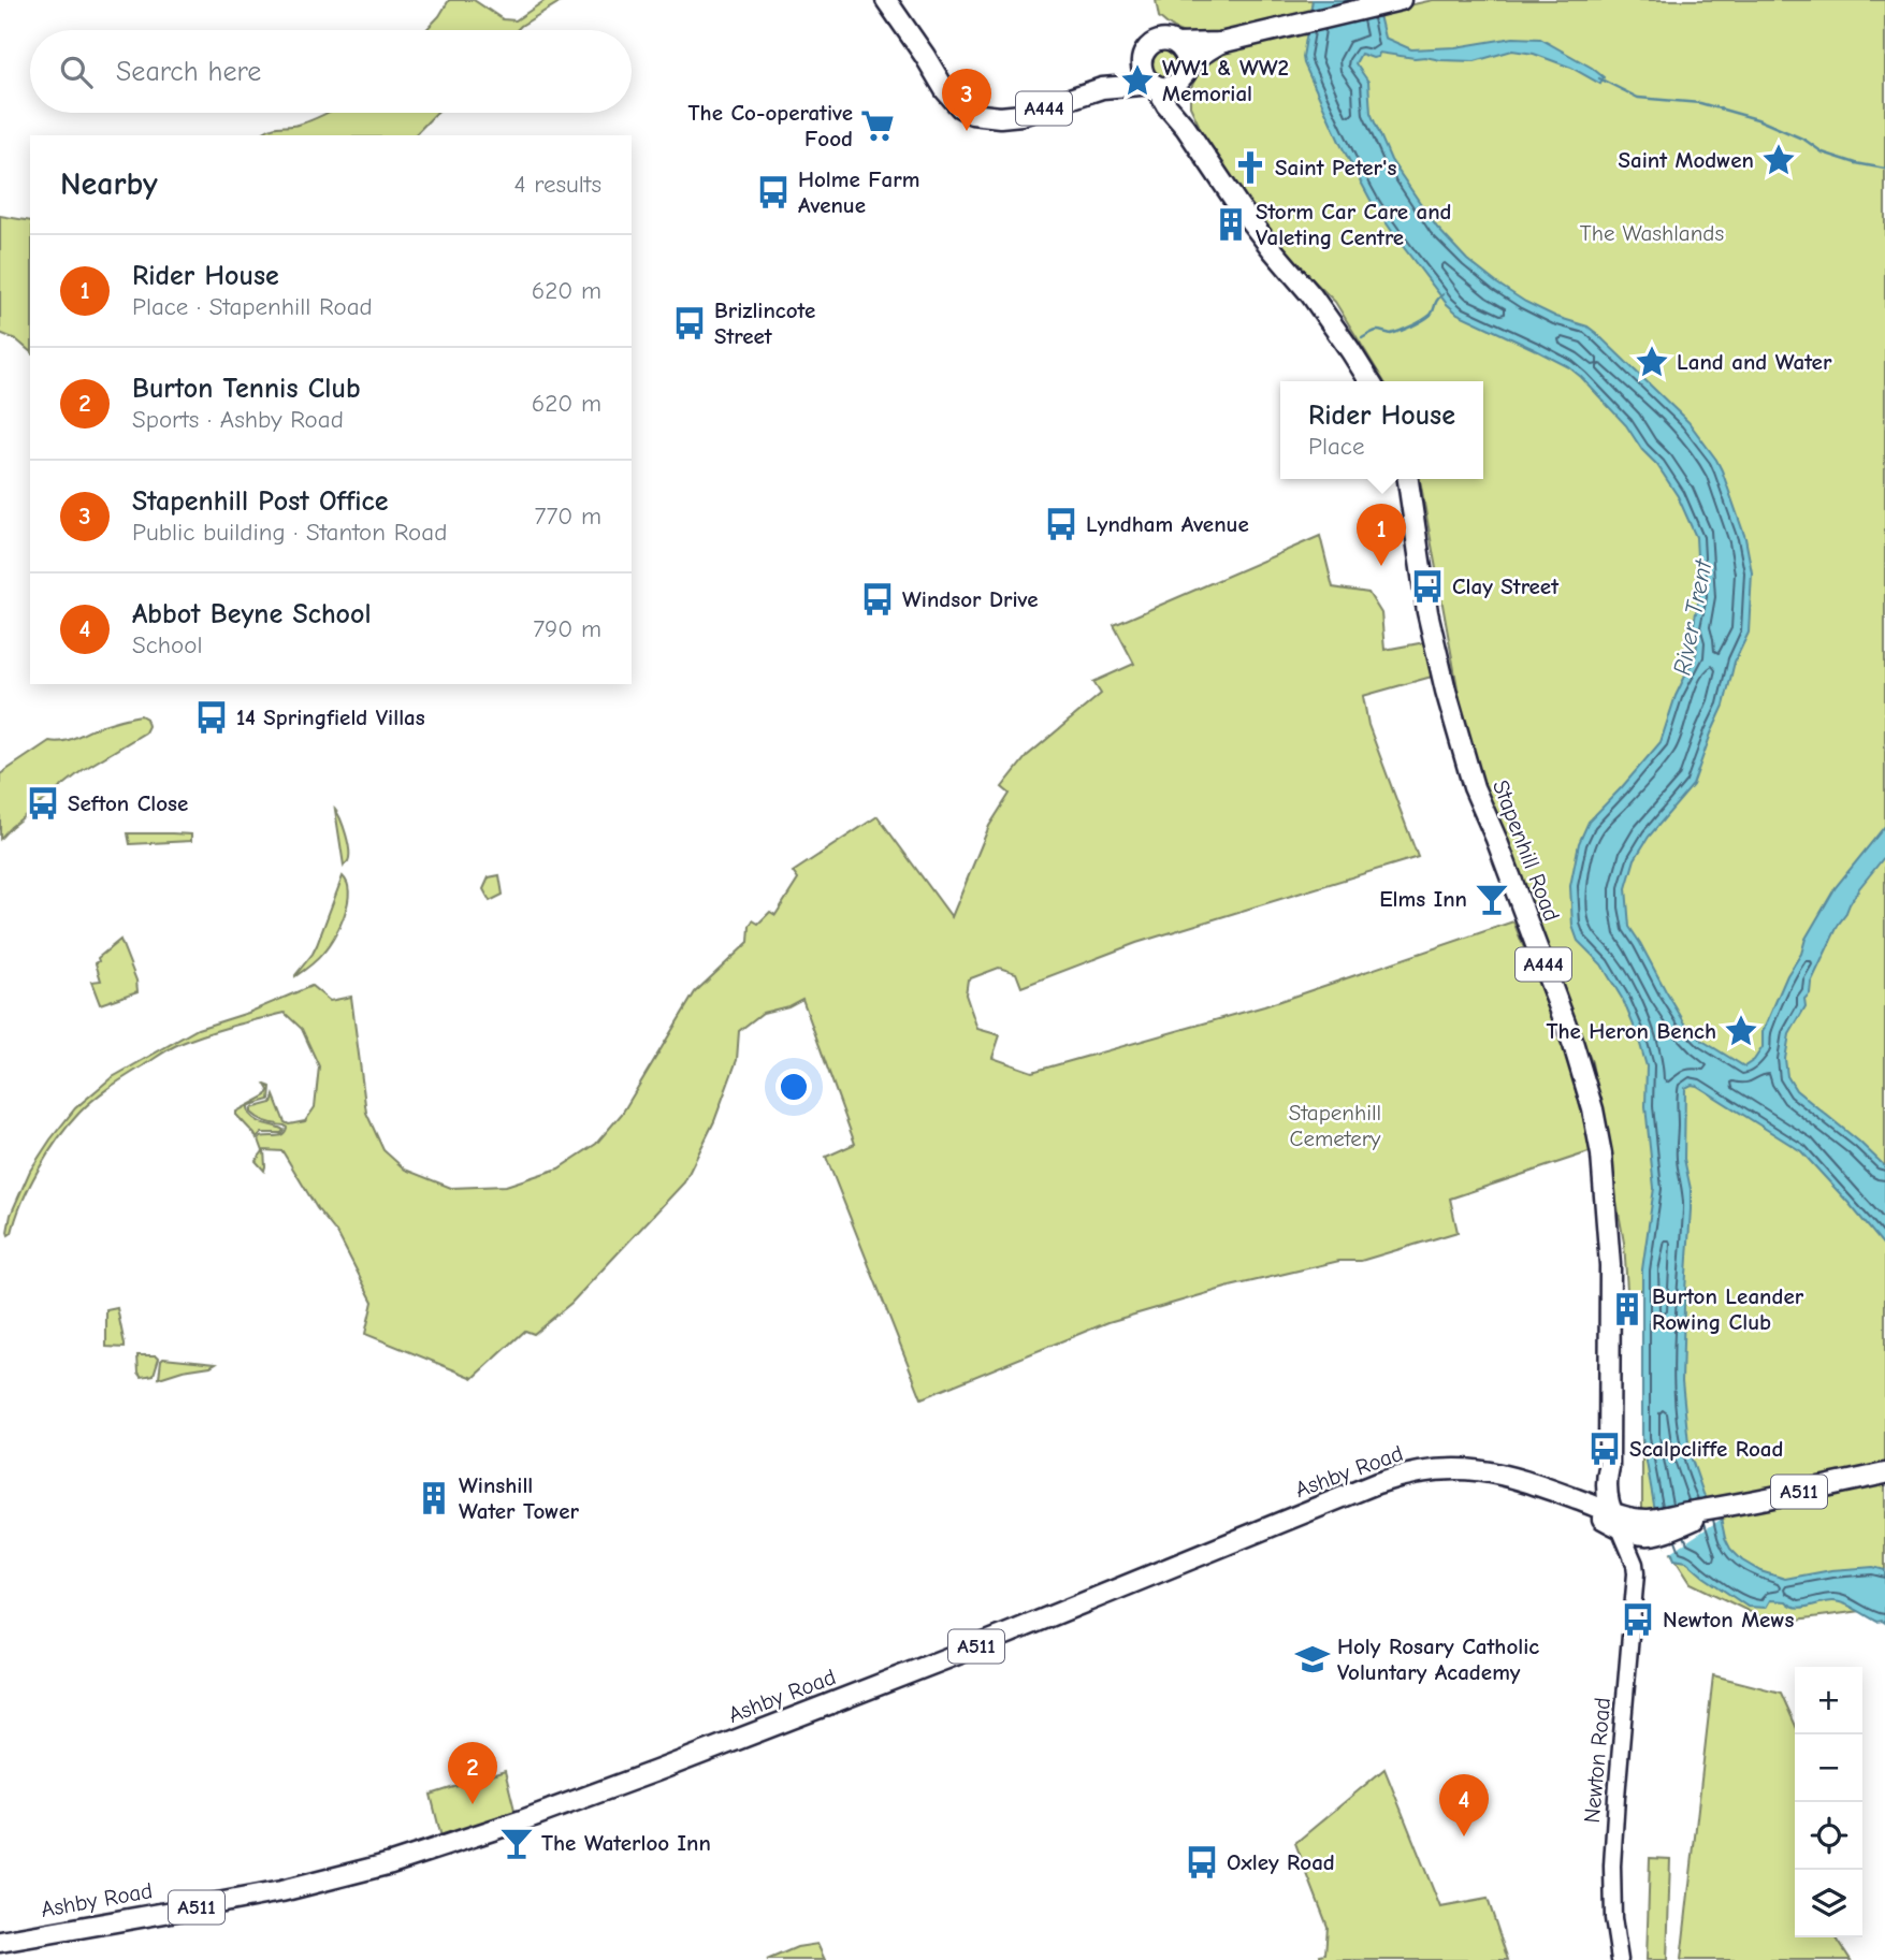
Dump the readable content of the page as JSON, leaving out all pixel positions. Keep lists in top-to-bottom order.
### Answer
{
  "streets": {
    "highway": [
      "A444",
      "Stapenhill Road",
      "Ashby Road",
      "A511"
    ],
    "main road": ["Newton Road"]
  },
  "crossings": [
    ["A444", "Stapenhill Road"],
    ["A444", "A511"],
    ["A444", "Newton Road"],
    ["Ashby Road", "A511"],
    ["A511", "Newton Road"]
  ],
  "water": ["River Trent"],
  "parks": ["The Washlands", "Stapenhill Cemetery"],
  "places": {
    "place": [
      "WW1 & WW2 Memorial",
      "Saint Modwen",
      "Land and Water",
      "The Heron Bench"
    ],
    "supermarket": ["The Co-operative Food"],
    "church": ["Saint Peter's"],
    "bus stop": [
      "Holme Farm Avenue",
      "Brizlincote Street",
      "Lyndham Avenue",
      "Clay Street",
      "Windsor Drive",
      "14 Springfield Villas",
      "Sefton Close",
      "Scalpcliffe Road",
      "Newton Mews",
      "Oxley Road"
    ],
    "building": ["Storm Car Care and Valeting Centre", "Burton Leander Rowing Club", "Winshill Water Tower"],
    "bar": ["Elms Inn", "The Waterloo Inn"],
    "school or university": ["Holy Rosary Catholic Voluntary Academy"]
  },
  "page": {
    "search": "Search here",
    "pins": [
      "3",
      "1",
      "2",
      "4"
    ],
    "heading": ["Nearby", "4 results"],
    "list": [
      {
        "mark": "1",
        "name": "Rider House",
        "note": "Place · Stapenhill Road",
        "value": "620 m"
      },
      {
        "mark": "2",
        "name": "Burton Tennis Club",
        "note": "Sports · Ashby Road",
        "value": "620 m"
      },
      {
        "mark": "3",
        "name": "Stapenhill Post Office",
        "note": "Public building · Stanton Road",
        "value": "770 m"
      },
      {
        "mark": "4",
        "name": "Abbot Beyne School",
        "note": "School",
        "value": "790 m"
      }
    ],
    "popup": ["Rider House", "Place"],
    "map_buttons": ["+", "−"]
  }
}
